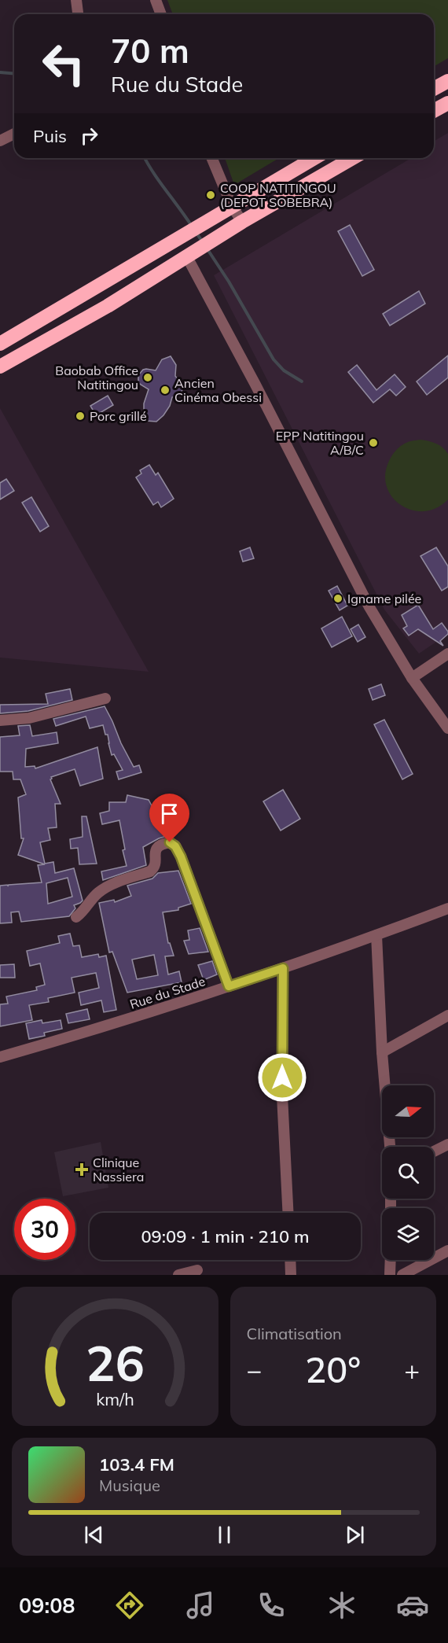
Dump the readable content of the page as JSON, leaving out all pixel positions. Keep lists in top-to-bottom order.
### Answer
{
  "streets": {
    "street": ["Rue du Stade"]
  },
  "places": {
    "other": [
      "COOP NATITINGOU (DEPOT SOBEBRA)",
      "Baobab Office Natitingou",
      "Ancien Cinéma Obessi",
      "Porc grillé",
      "EPP Natitingou A/B/C",
      "Igname pilée"
    ],
    "health": ["Clinique Nassiera"]
  },
  "north": "right",
  "page": {
    "turn": ["70 m", "Rue du Stade"],
    "then": "Puis",
    "limit": "30",
    "trip": "09:09 · 1 min · 210 m",
    "tile": "Climatisation",
    "heat": ["−", "20°", "+"],
    "song": ["103.4 FM", "Musique"],
    "tabs": "09:08",
    "gauge": ["26", "km/h"]
  }
}
